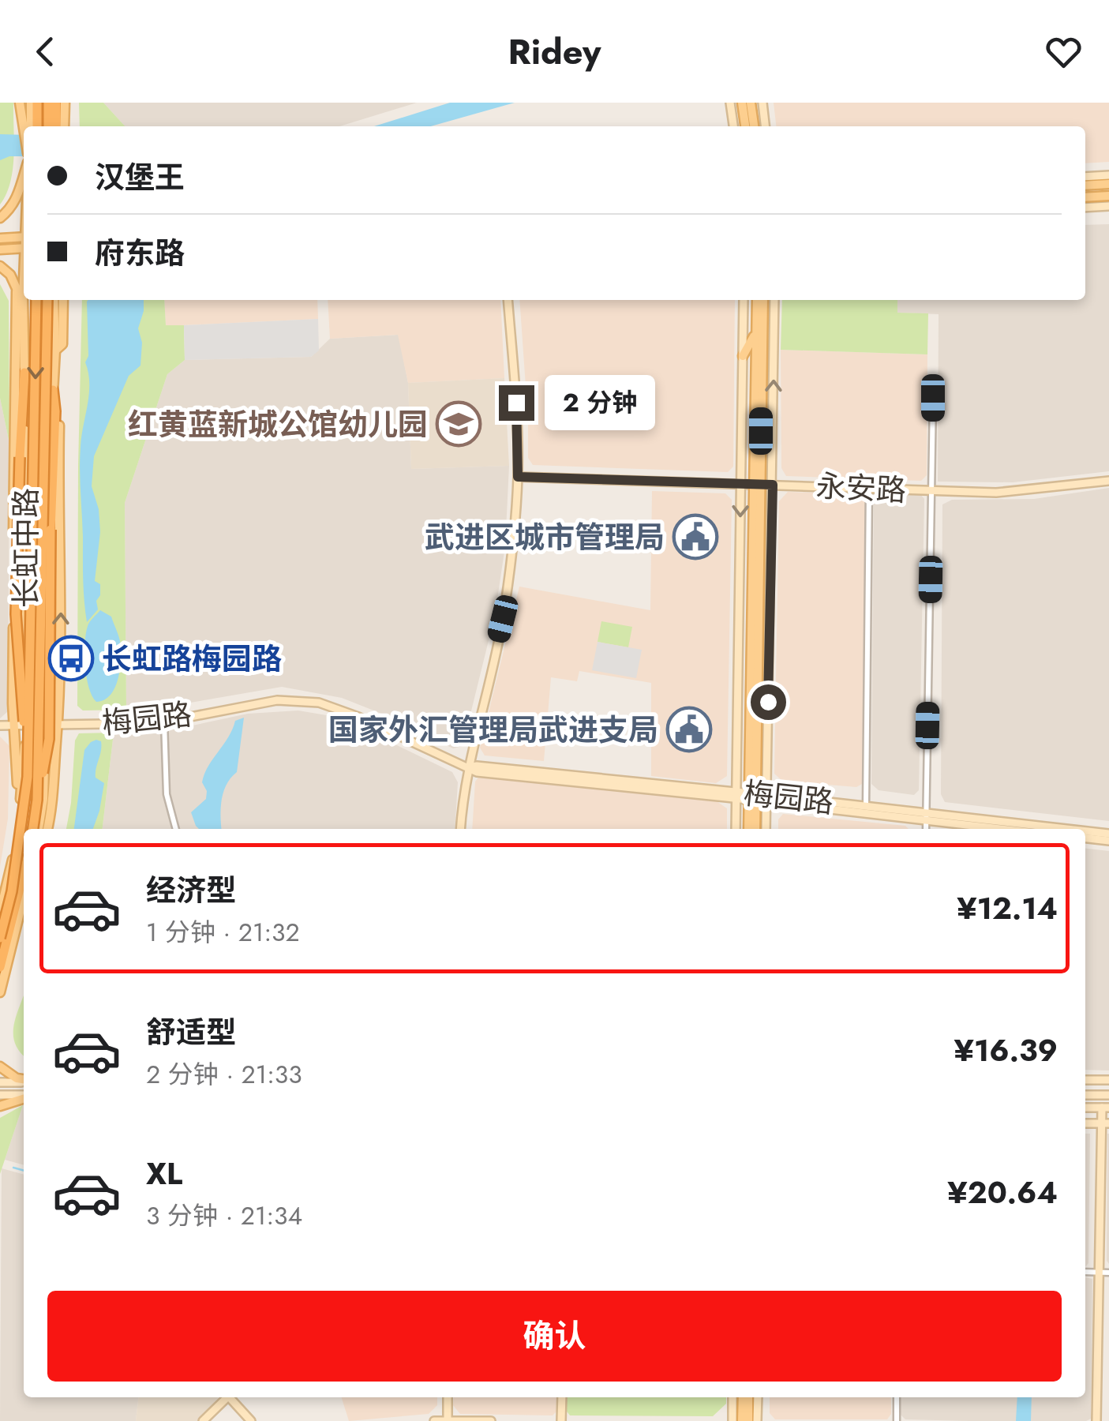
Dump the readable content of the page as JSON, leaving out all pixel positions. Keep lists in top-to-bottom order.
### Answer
{
  "streets": {
    "main road": ["长虹中路"],
    "street": ["永安路", "梅园路"]
  },
  "crossings": [
    ["长虹中路", "梅园路"]
  ],
  "places": {
    "school or university": ["红黄蓝新城公馆幼儿园"],
    "public building": ["武进区城市管理局", "国家外汇管理局武进支局"],
    "bus stop": ["长虹路梅园路"]
  },
  "page": {
    "header": "Ridey",
    "banner": ["汉堡王", "府东路"],
    "bubble": "2 分钟",
    "list": [
      {
        "name": "经济型",
        "note": "1 分钟 · 21:32",
        "value": "¥12.14"
      },
      {
        "name": "舒适型",
        "note": "2 分钟 · 21:33",
        "value": "¥16.39"
      },
      {
        "name": "XL",
        "note": "3 分钟 · 21:34",
        "value": "¥20.64"
      }
    ],
    "buttons": "确认"
  }
}
